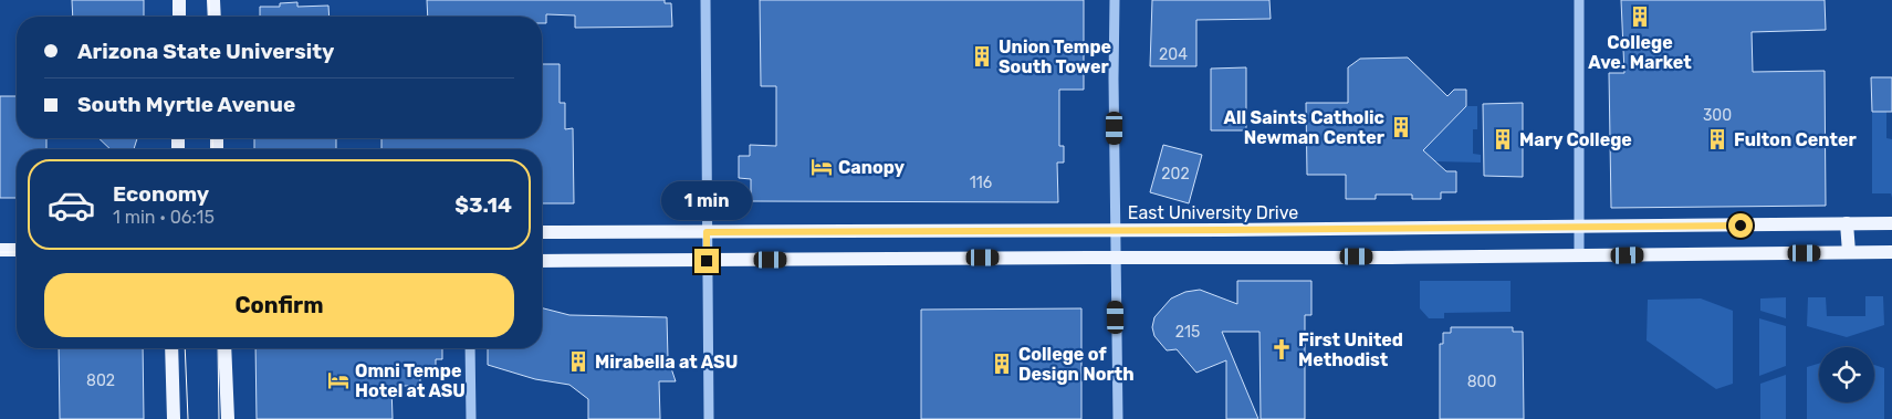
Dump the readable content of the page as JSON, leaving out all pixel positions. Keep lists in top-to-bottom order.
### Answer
{
  "streets": {
    "main road": ["East University Drive"]
  },
  "places": {
    "building": [
      "College Ave. Market",
      "Union Tempe South Tower",
      "All Saints Catholic Newman Center",
      "Mary College",
      "Fulton Center",
      "Mirabella at ASU",
      "College of Design North"
    ],
    "hotel": ["Canopy", "Omni Tempe Hotel at ASU"],
    "church": ["First United Methodist"]
  },
  "house_numbers": [
    "204",
    "300",
    "202",
    "116",
    "215",
    "802",
    "800"
  ],
  "page": {
    "banner": ["Arizona State University", "South Myrtle Avenue"],
    "list": [
      {
        "name": "Economy",
        "note": "1 min · 06:15",
        "value": "$3.14"
      }
    ],
    "bubble": "1 min",
    "buttons": "Confirm"
  }
}
